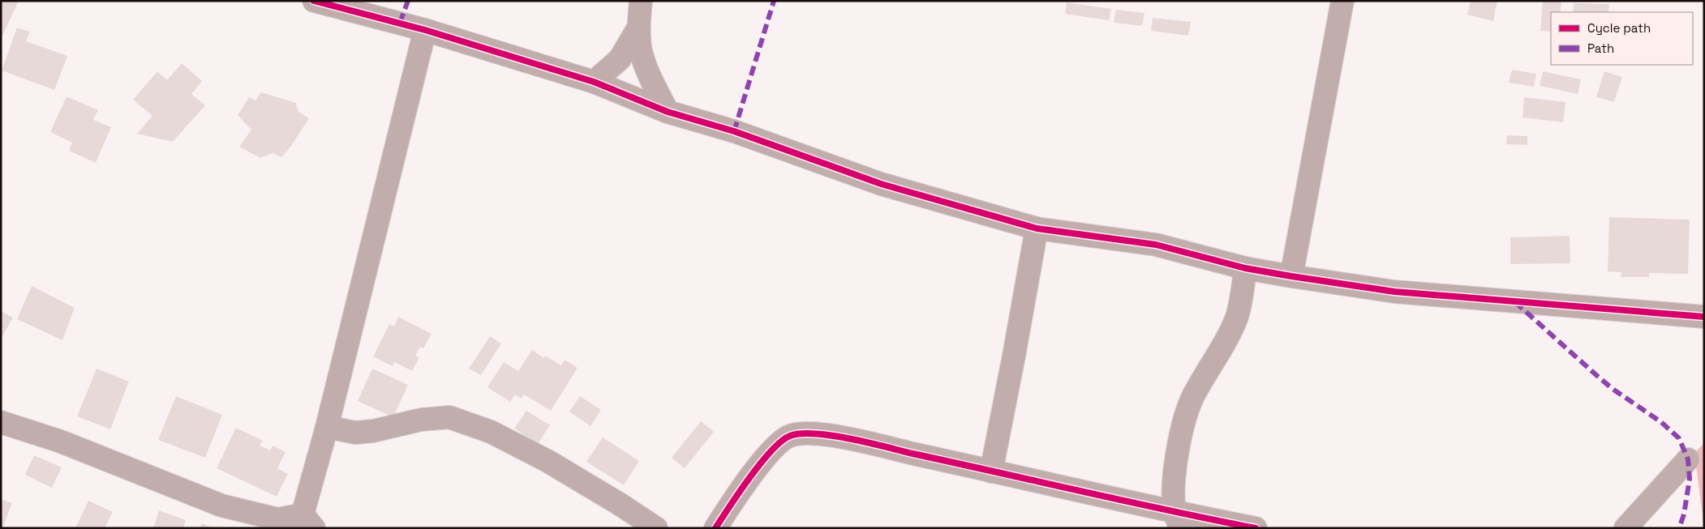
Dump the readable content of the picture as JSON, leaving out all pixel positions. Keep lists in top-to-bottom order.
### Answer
{
  "legend": ["Cycle path", "Path"]
}
